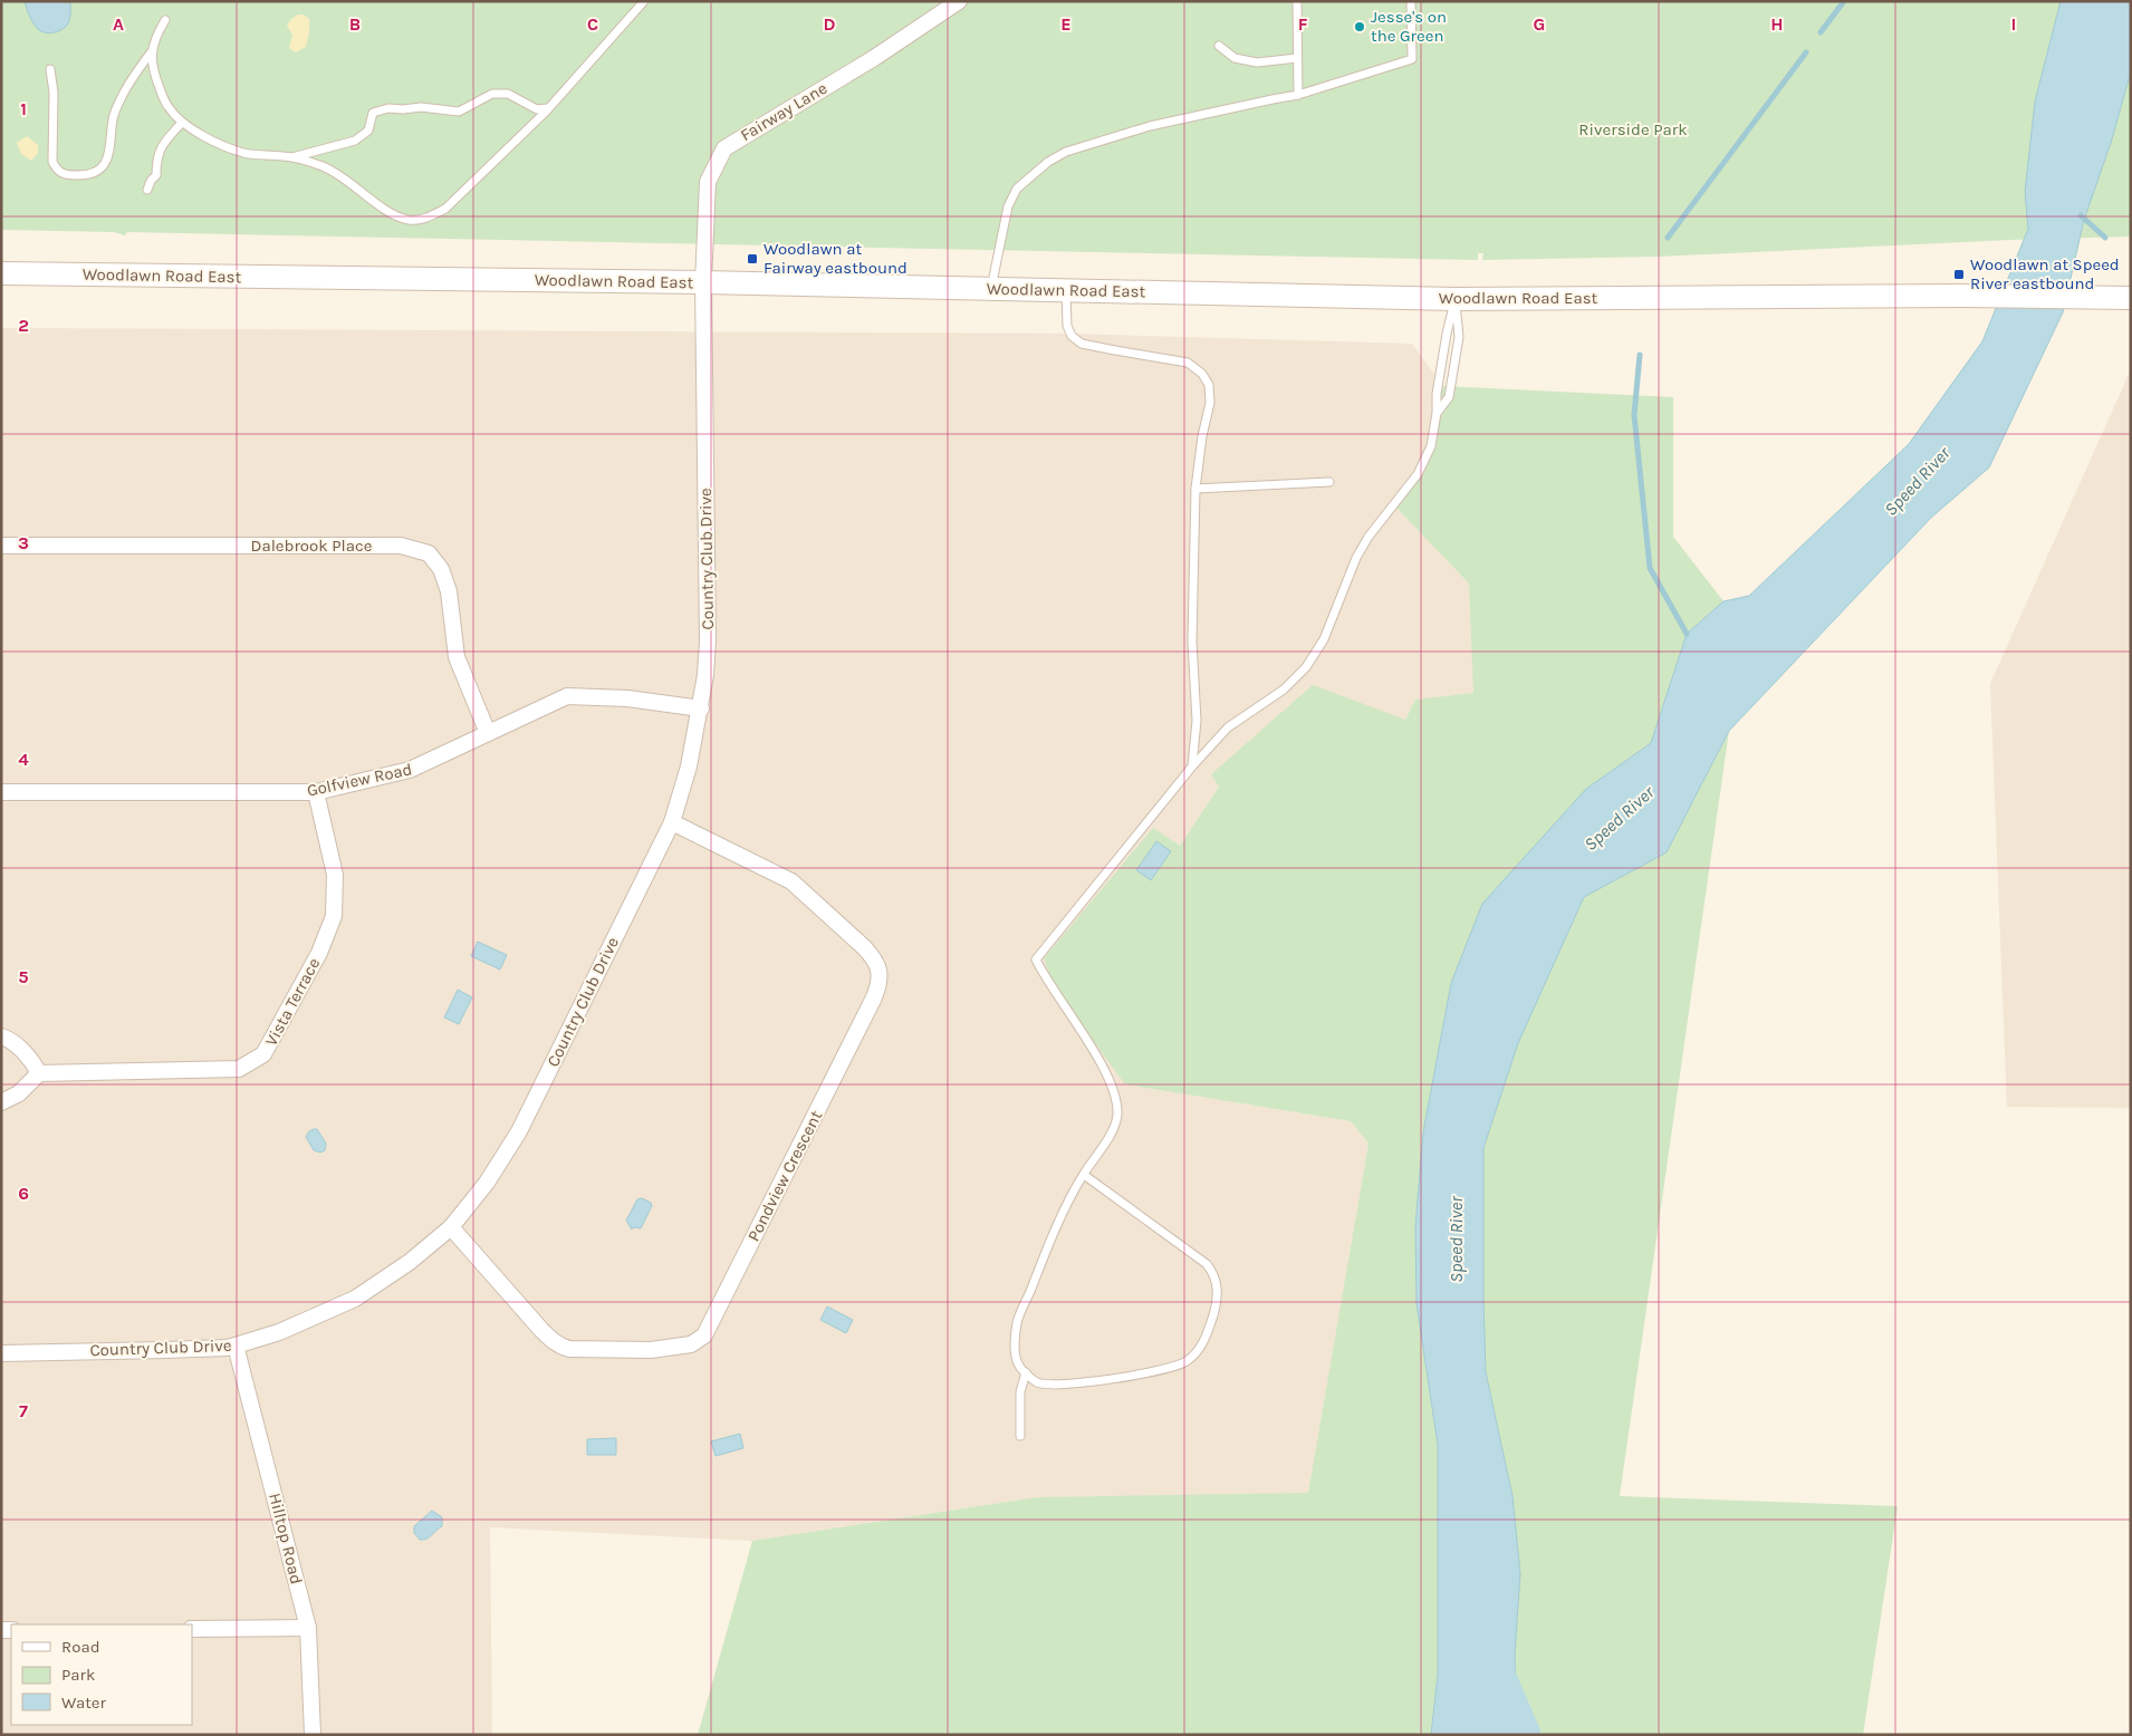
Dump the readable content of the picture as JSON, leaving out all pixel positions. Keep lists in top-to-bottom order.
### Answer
{
  "streets": {
    "main road": ["Woodlawn Road East"],
    "street": [
      "Fairway Lane",
      "Dalebrook Place",
      "Country Club Drive",
      "Golfview Road",
      "Vista Terrace",
      "Pondview Crescent",
      "Hilltop Road"
    ]
  },
  "crossings": [
    ["Fairway Lane", "Woodlawn Road East"],
    ["Fairway Lane", "Country Club Drive"],
    ["Woodlawn Road East", "Country Club Drive"],
    ["Dalebrook Place", "Golfview Road"],
    ["Country Club Drive", "Golfview Road"],
    ["Country Club Drive", "Pondview Crescent"],
    ["Country Club Drive", "Hilltop Road"],
    ["Golfview Road", "Vista Terrace"]
  ],
  "water": ["Speed River"],
  "parks": ["Riverside Park"],
  "places": {
    "other": ["Jesse's on the Green"],
    "transit": ["Woodlawn at Fairway eastbound", "Woodlawn at Speed River eastbound"]
  },
  "legend": ["Road", "Park", "Water"],
  "grid": {
    "columns": [
      "A",
      "B",
      "C",
      "D",
      "E",
      "F",
      "G",
      "H",
      "I"
    ],
    "rows": [
      "1",
      "2",
      "3",
      "4",
      "5",
      "6",
      "7"
    ]
  }
}
